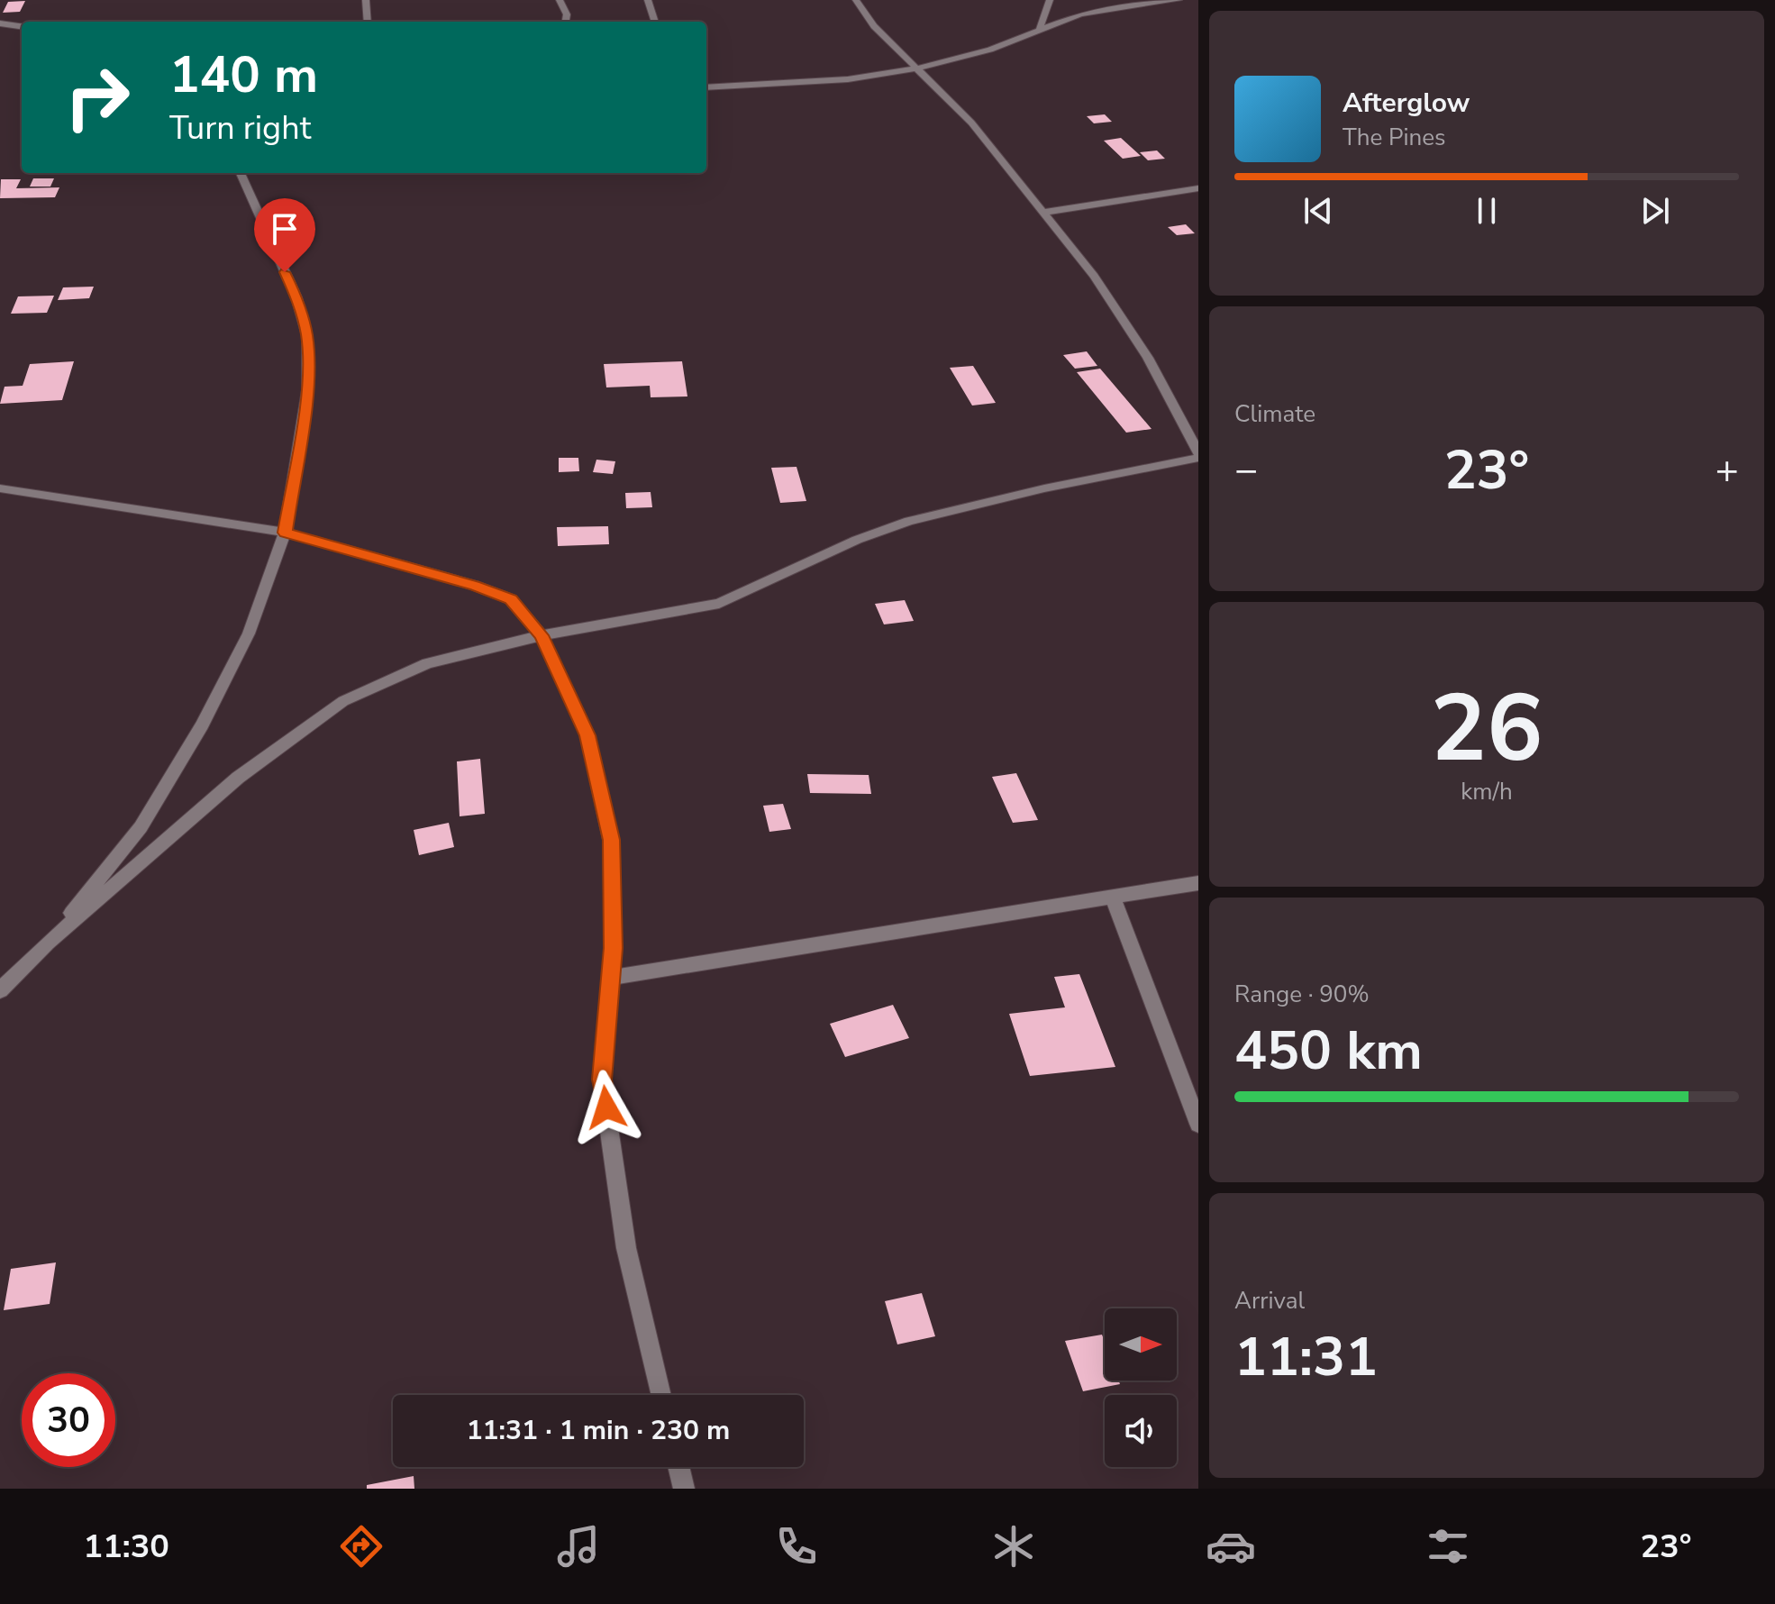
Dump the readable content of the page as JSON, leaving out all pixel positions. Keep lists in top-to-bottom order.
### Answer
{
  "north": "right",
  "page": {
    "turn": ["140 m", "Turn right"],
    "song": ["Afterglow", "The Pines"],
    "tile": [
      "Climate",
      ["26", "km/h"],
      ["Range · 90%", "450 km"],
      ["Arrival", "11:31"]
    ],
    "heat": ["−", "23°", "+"],
    "limit": "30",
    "trip": "11:31 · 1 min · 230 m",
    "tabs": ["11:30", "23°"]
  }
}
